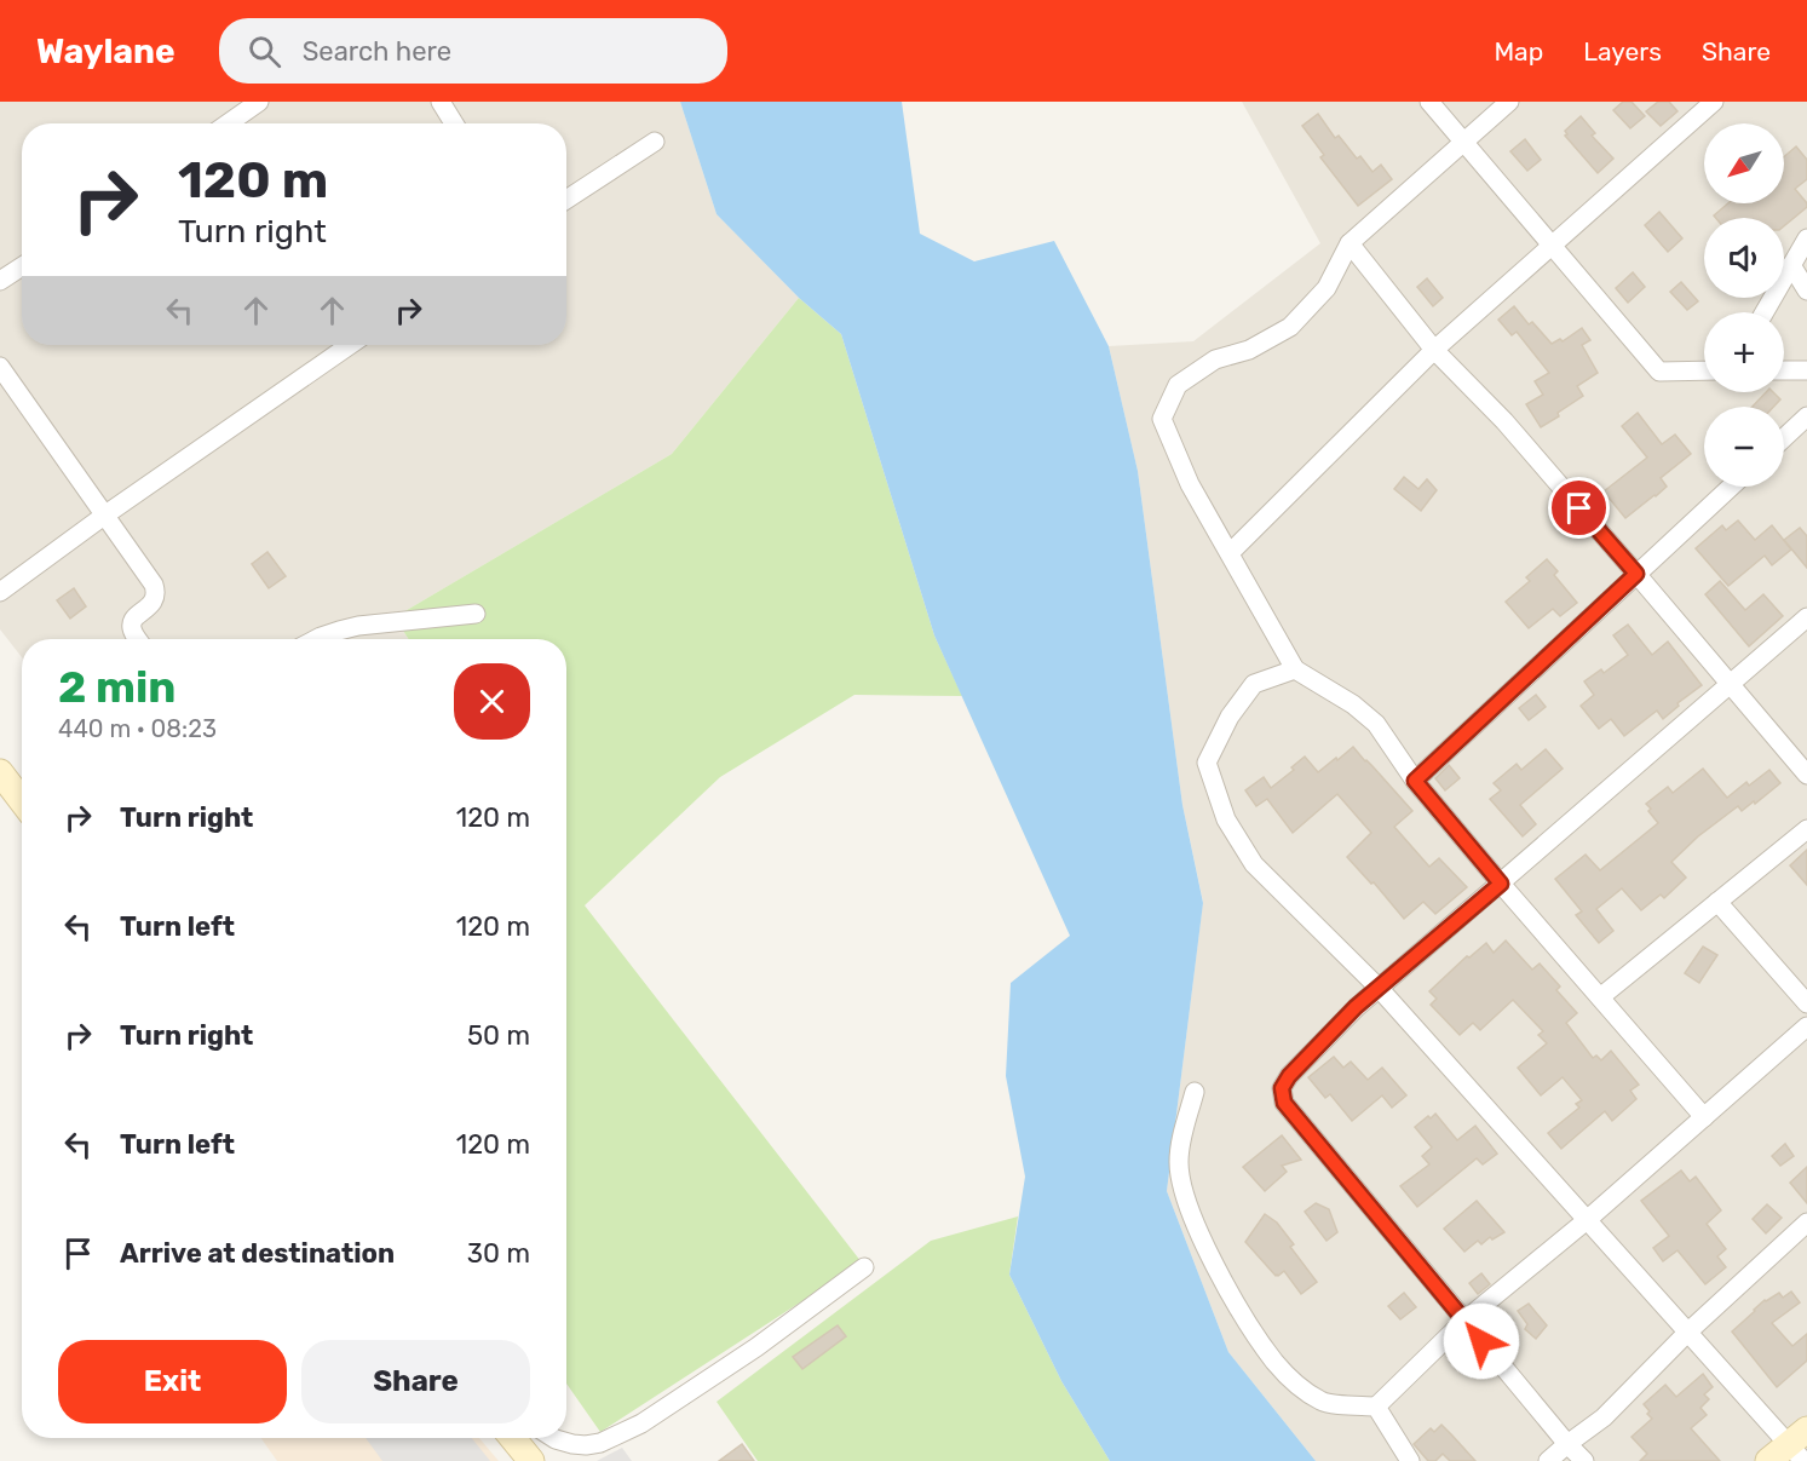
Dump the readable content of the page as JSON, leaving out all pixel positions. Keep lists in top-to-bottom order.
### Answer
{
  "north": "bottom left",
  "page": {
    "header": "Waylane",
    "search": "Search here",
    "nav": ["Map", "Layers", "Share"],
    "map_buttons": ["+", "−"],
    "turn": ["120 m", "Turn right"],
    "heading": ["2 min", "440 m · 08:23"],
    "list": [
      {
        "name": "Turn right",
        "value": "120 m"
      },
      {
        "name": "Turn left",
        "value": "120 m"
      },
      {
        "name": "Turn right",
        "value": "50 m"
      },
      {
        "name": "Turn left",
        "value": "120 m"
      },
      {
        "name": "Arrive at destination",
        "value": "30 m"
      }
    ],
    "buttons": ["Exit", "Share"]
  }
}
